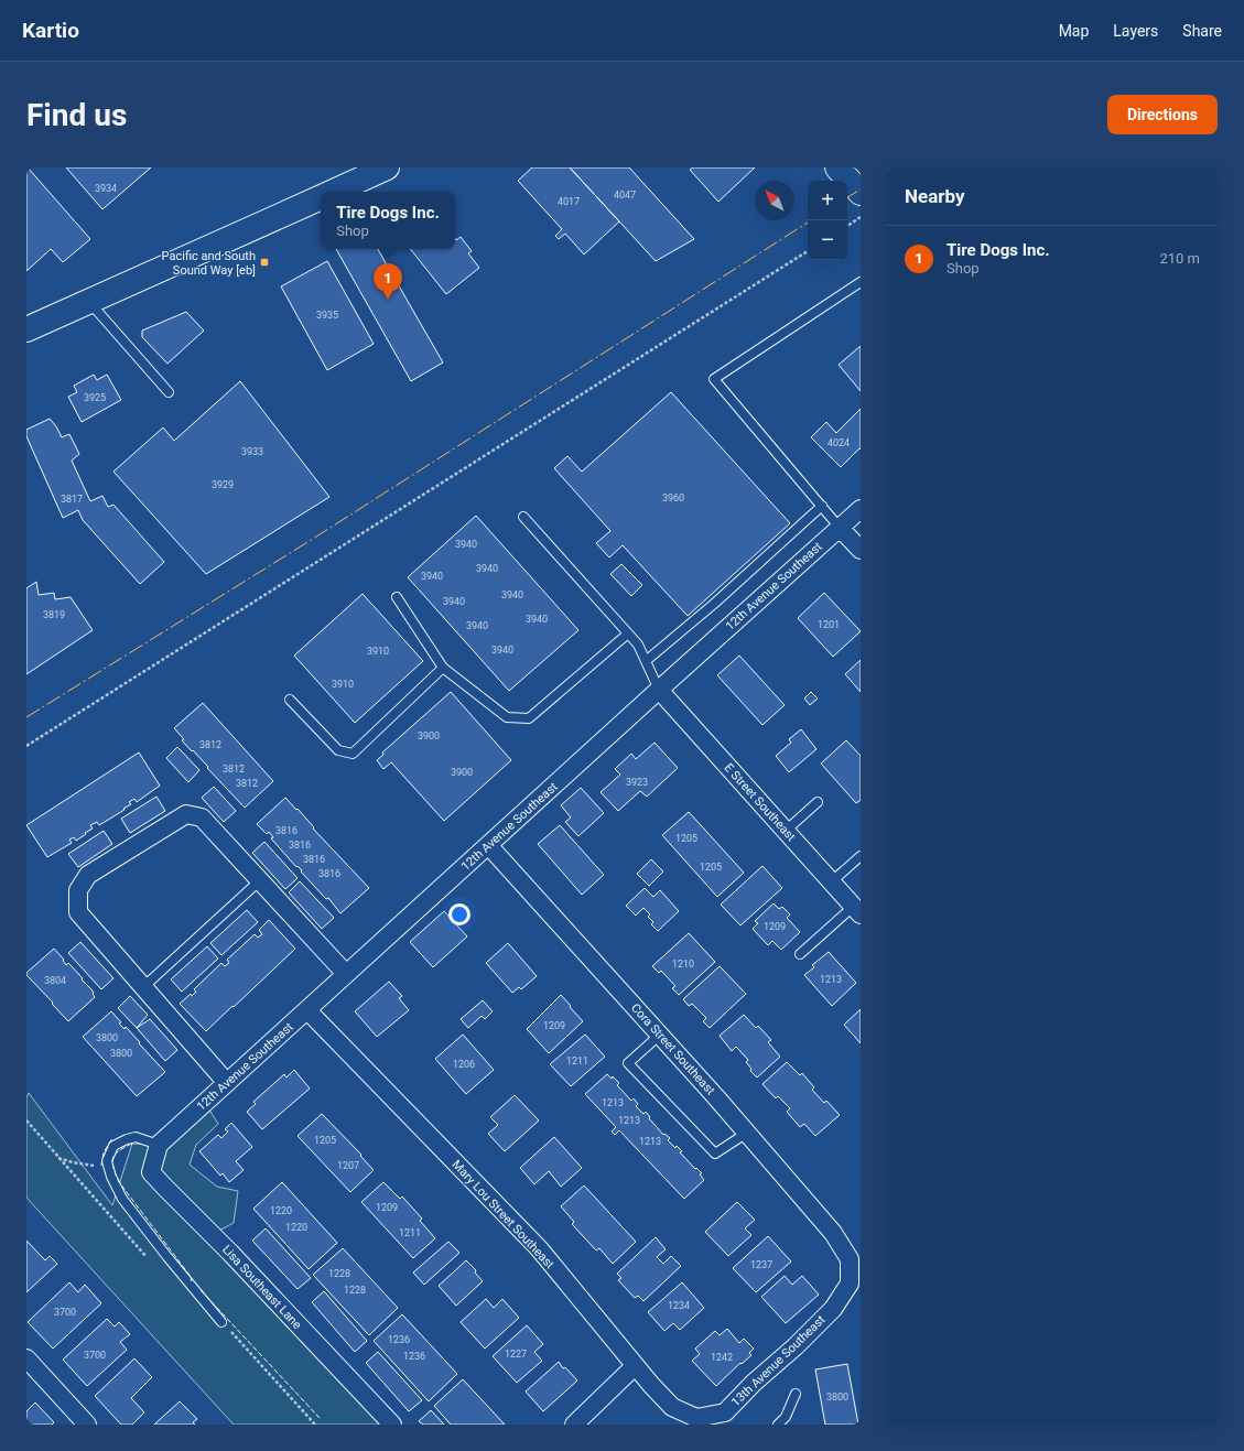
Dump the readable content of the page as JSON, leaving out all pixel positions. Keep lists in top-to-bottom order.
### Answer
{
  "streets": {
    "street": [
      "12th Avenue Southeast",
      "E Street Southeast",
      "Cora Street Southeast",
      "Mary Lou Street Southeast",
      "Lisa Southeast Lane",
      "13th Avenue Southeast"
    ]
  },
  "crossings": [
    ["12th Avenue Southeast", "E Street Southeast"],
    ["12th Avenue Southeast", "Cora Street Southeast"],
    ["12th Avenue Southeast", "Mary Lou Street Southeast"],
    ["12th Avenue Southeast", "Lisa Southeast Lane"],
    ["Cora Street Southeast", "13th Avenue Southeast"],
    ["Mary Lou Street Southeast", "13th Avenue Southeast"]
  ],
  "places": {
    "transit": ["Pacific and South Sound Way [eb]"]
  },
  "house_numbers": [
    "3934",
    "4047",
    "4017",
    "3935",
    "3925",
    "4024",
    "3933",
    "3929",
    "3960",
    "3817",
    "3940",
    "3940",
    "3940",
    "3940",
    "3940",
    "3819",
    "3940",
    "1201",
    "3940",
    "3940",
    "3910",
    "3910",
    "3900",
    "3812",
    "3812",
    "3900",
    "3923",
    "3812",
    "3816",
    "1205",
    "3816",
    "3816",
    "1205",
    "3816",
    "1209",
    "1210",
    "1213",
    "3804",
    "1209",
    "3800",
    "3800",
    "1211",
    "1206",
    "1213",
    "1213",
    "1205",
    "1213",
    "1207",
    "1209",
    "1220",
    "1220",
    "1211",
    "1237",
    "1228",
    "1228",
    "1234",
    "3700",
    "1236",
    "1227",
    "3700",
    "1236",
    "1242",
    "3800"
  ],
  "north": "top left",
  "page": {
    "header": "Kartio",
    "nav": ["Map", "Layers", "Share"],
    "buttons": "Directions",
    "title": "Find us",
    "heading": "Nearby",
    "map_buttons": ["+", "−"],
    "popup": ["Tire Dogs Inc.", "Shop"],
    "list": [
      {
        "mark": "1",
        "name": "Tire Dogs Inc.",
        "note": "Shop",
        "value": "210 m"
      }
    ],
    "pins": "1"
  }
}
